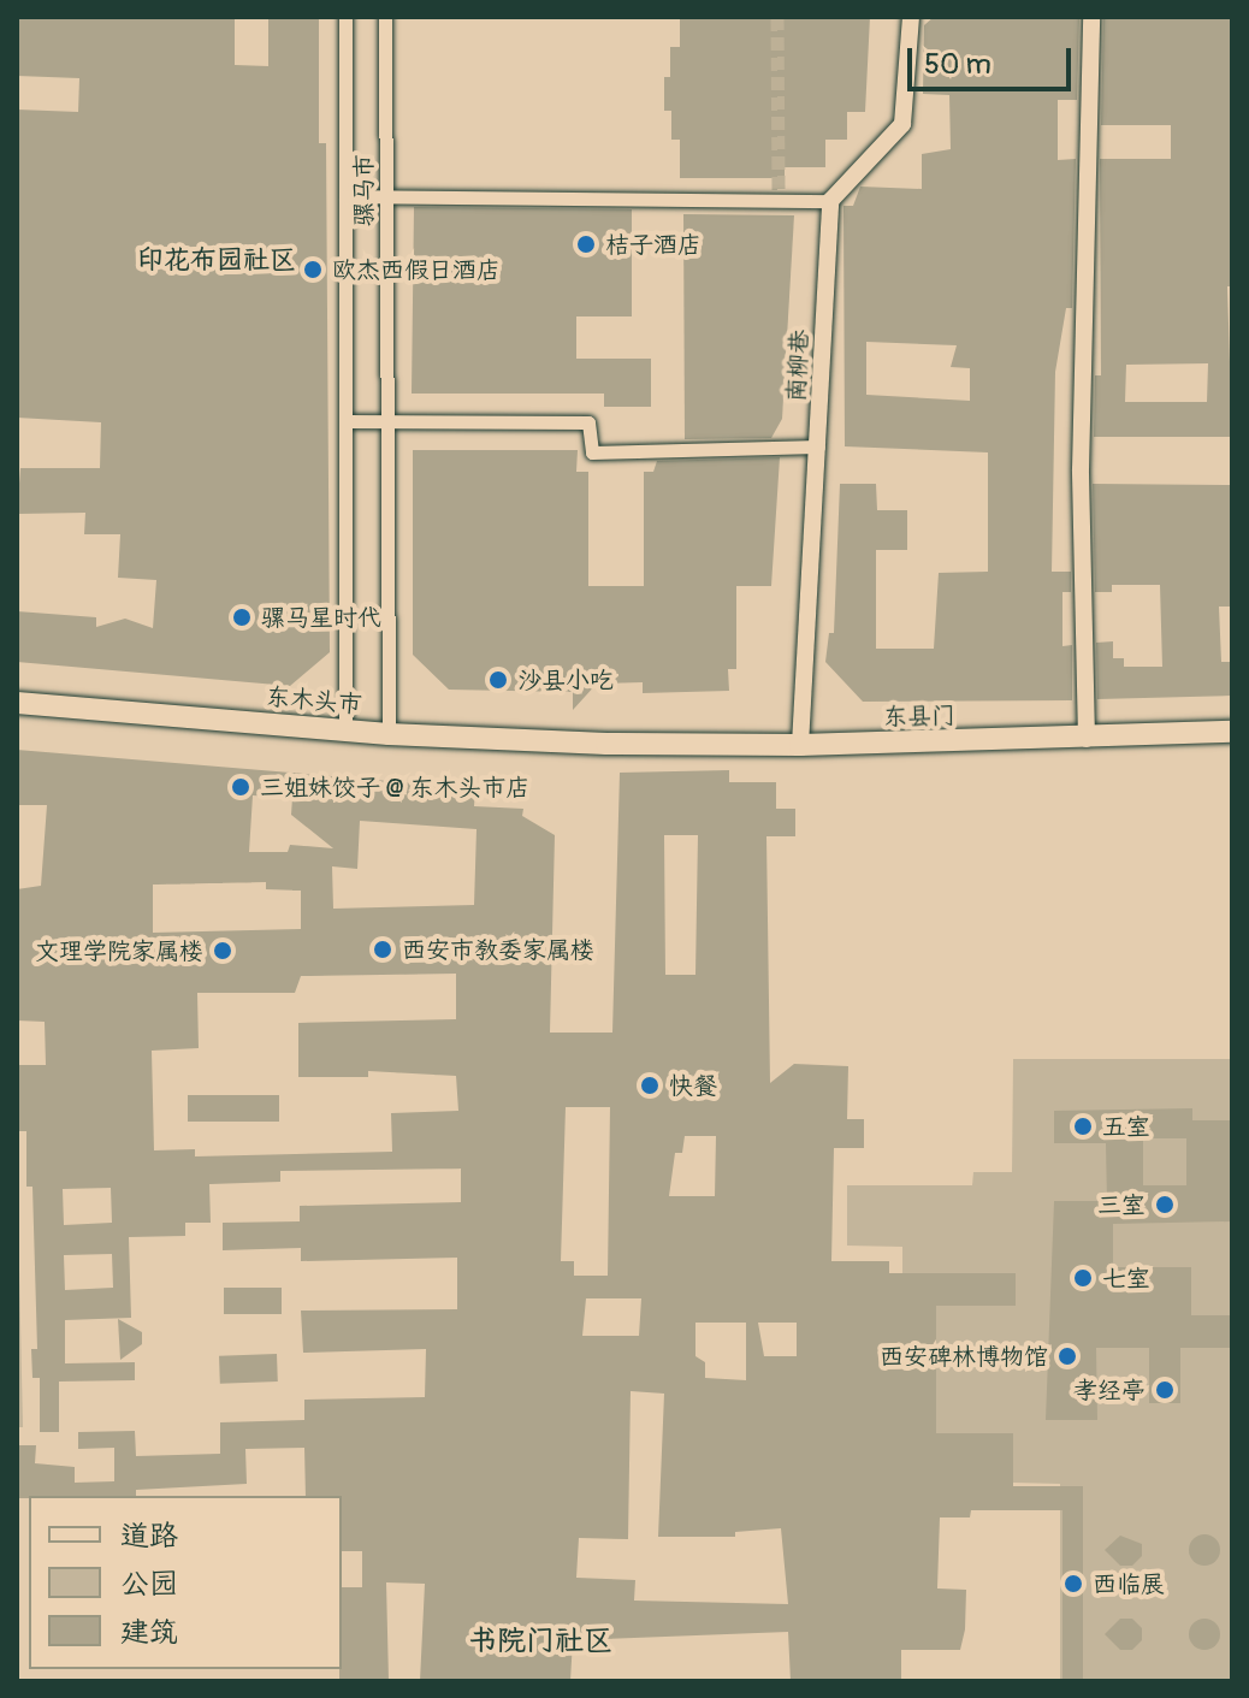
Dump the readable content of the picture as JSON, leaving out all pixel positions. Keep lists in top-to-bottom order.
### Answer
{
  "streets": {
    "street": [
      "骡马市",
      "南柳巷",
      "东木头市",
      "东县门"
    ]
  },
  "crossings": [
    ["骡马市", "东木头市"],
    ["南柳巷", "东县门"],
    ["东木头市", "东县门"]
  ],
  "districts": ["印花布园社区", "书院门社区"],
  "places": [
    "桔子酒店",
    "欧杰西假日酒店",
    "骡马星时代",
    "沙县小吃",
    "三姐妹饺子 @ 东木头市店",
    "西安市教委家属楼",
    "文理学院家属楼",
    "快餐",
    "五室",
    "三室",
    "七室",
    "西安碑林博物馆",
    "孝经亭",
    "西临展"
  ],
  "legend": ["道路", "公园", "建筑"],
  "scale_bar": "50 m"
}
